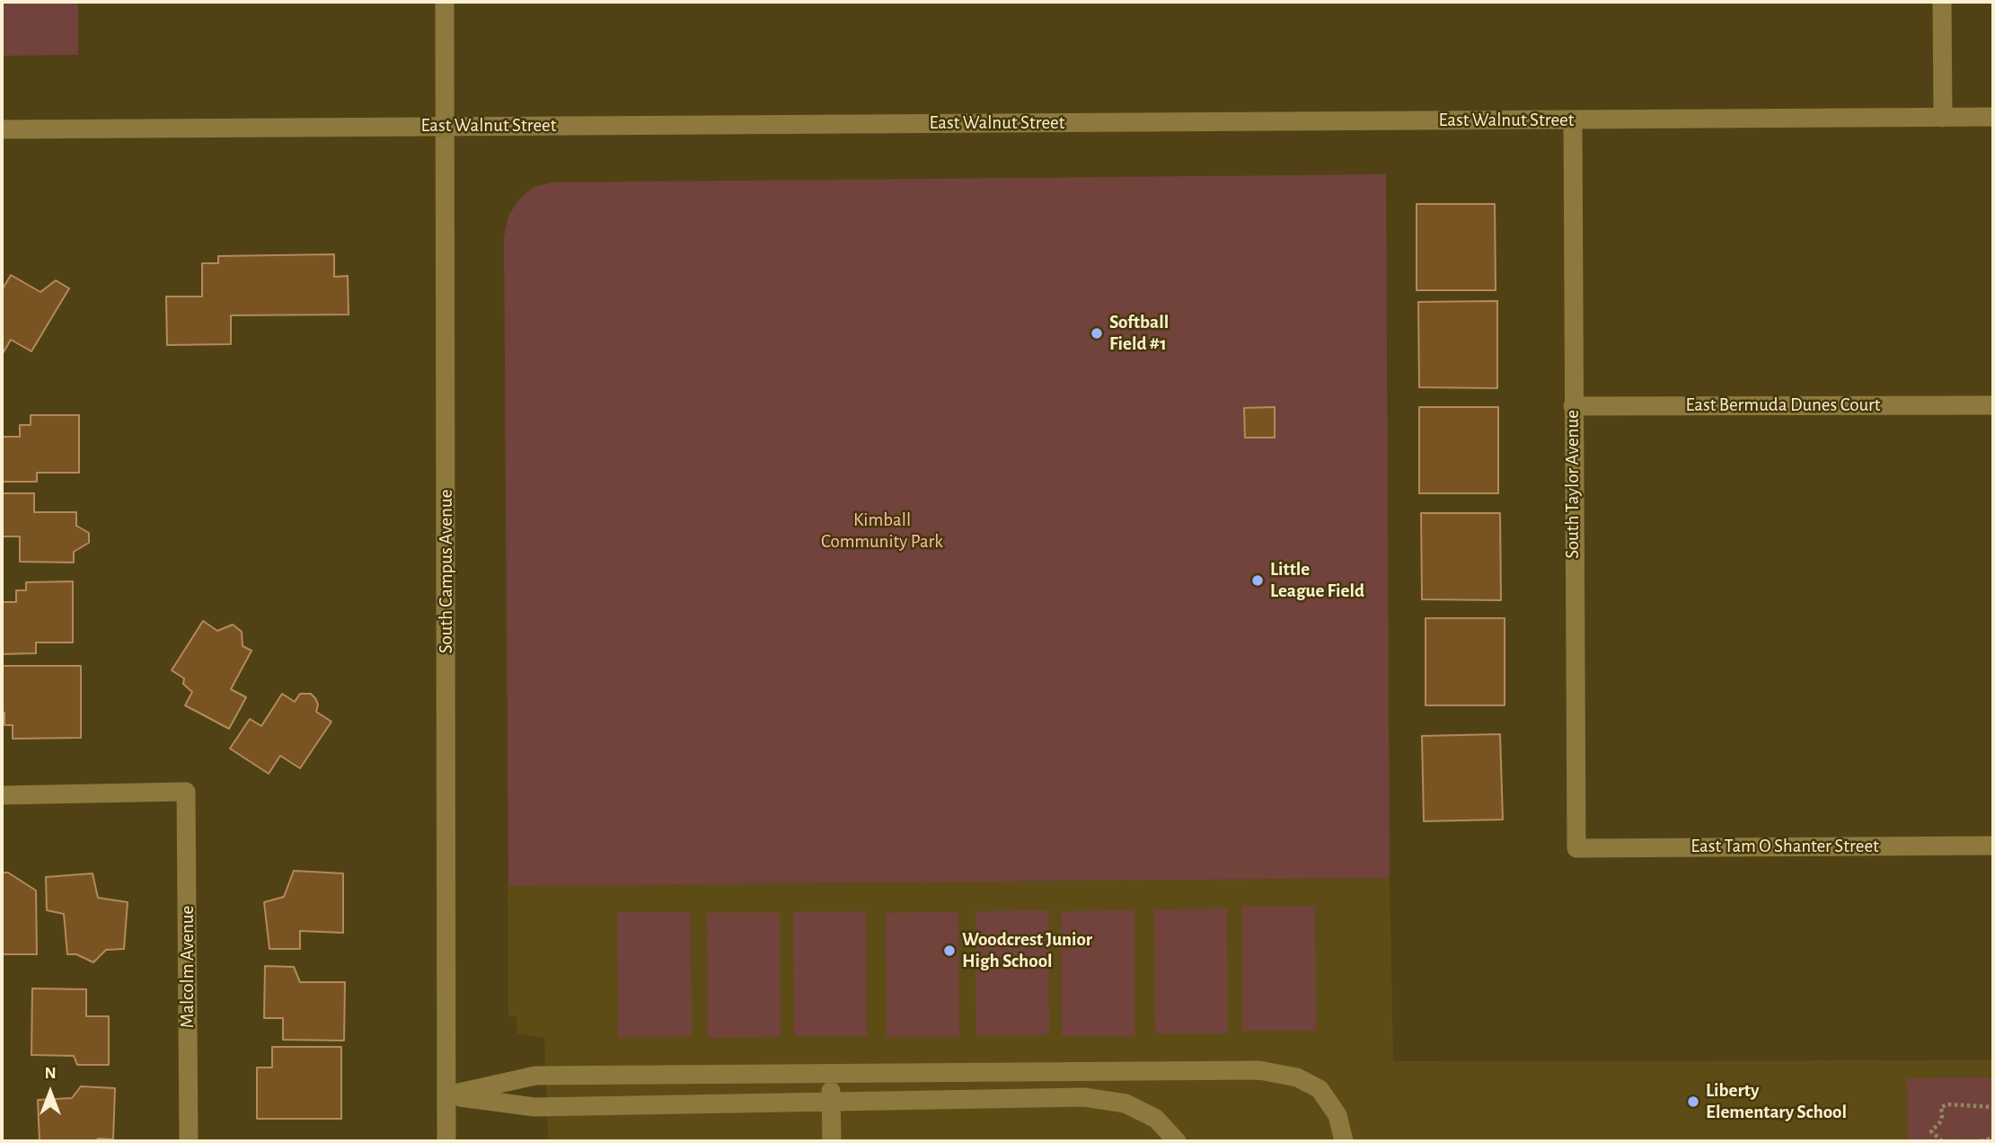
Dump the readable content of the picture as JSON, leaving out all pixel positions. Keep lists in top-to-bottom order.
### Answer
{
  "streets": {
    "street": [
      "East Walnut Street",
      "East Bermuda Dunes Court",
      "South Taylor Avenue",
      "South Campus Avenue",
      "East Tam O Shanter Street",
      "Malcolm Avenue"
    ]
  },
  "crossings": [
    ["East Walnut Street", "South Taylor Avenue"],
    ["East Walnut Street", "South Campus Avenue"],
    ["East Bermuda Dunes Court", "South Taylor Avenue"],
    ["South Taylor Avenue", "East Tam O Shanter Street"]
  ],
  "parks": ["Kimball Community Park"],
  "places": [
    "Softball Field #1",
    "Little League Field",
    "Woodcrest Junior High School",
    "Liberty Elementary School"
  ],
  "north": "top"
}
